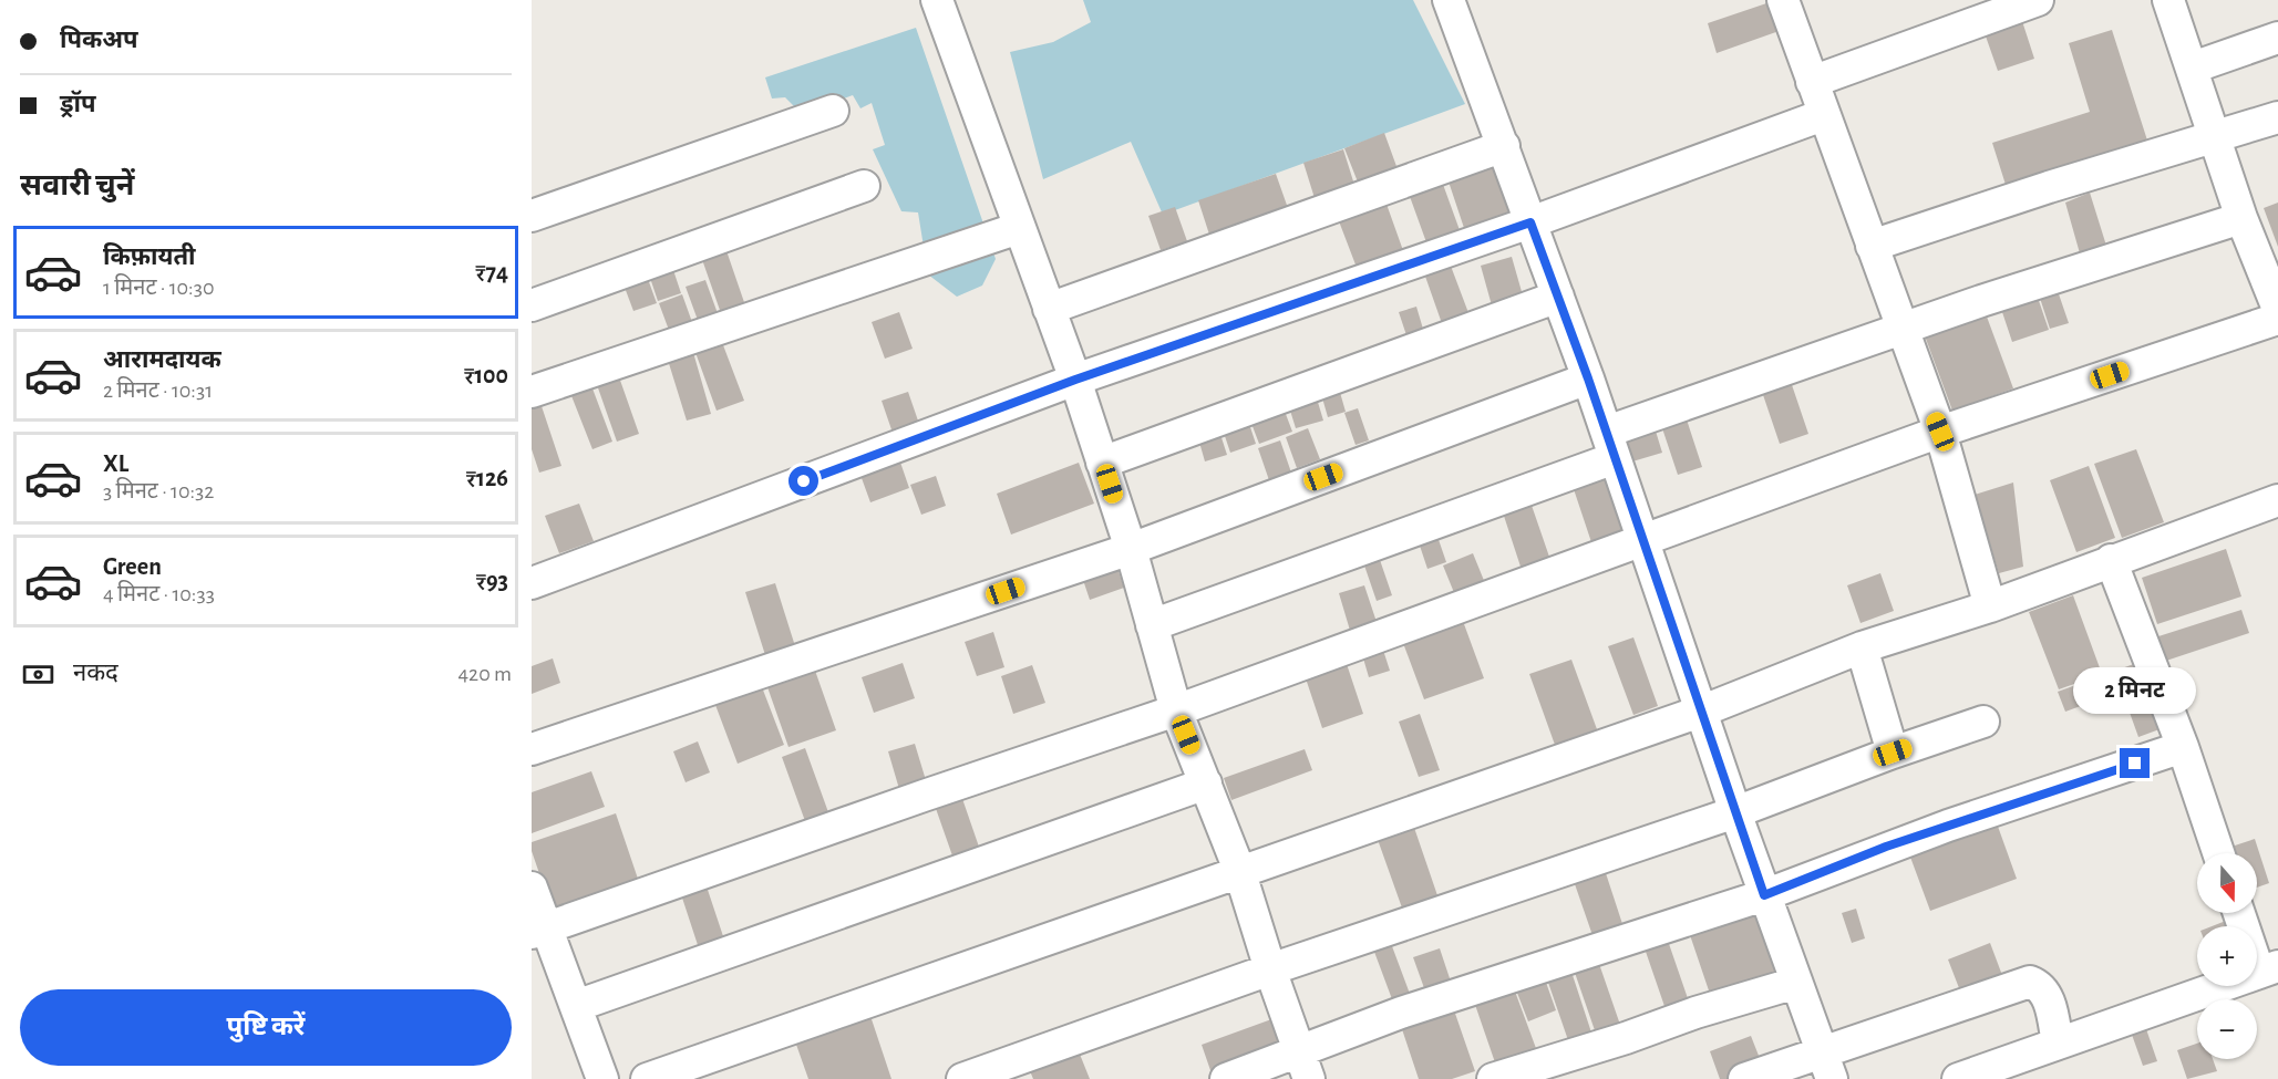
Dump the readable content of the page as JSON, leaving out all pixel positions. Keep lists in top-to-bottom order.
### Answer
{
  "north": "bottom",
  "page": {
    "banner": ["पिकअप", "ड्रॉप"],
    "heading": "सवारी चुनें",
    "list": [
      {
        "name": "किफ़ायती",
        "note": "1 मिनट · 10:30",
        "value": "₹74"
      },
      {
        "name": "आरामदायक",
        "note": "2 मिनट · 10:31",
        "value": "₹100"
      },
      {
        "name": "XL",
        "note": "3 मिनट · 10:32",
        "value": "₹126"
      },
      {
        "name": "Green",
        "note": "4 मिनट · 10:33",
        "value": "₹93"
      }
    ],
    "pay": ["नकद", "420 m"],
    "bubble": "2 मिनट",
    "map_buttons": ["+", "−"],
    "buttons": "पुष्टि करें"
  }
}
